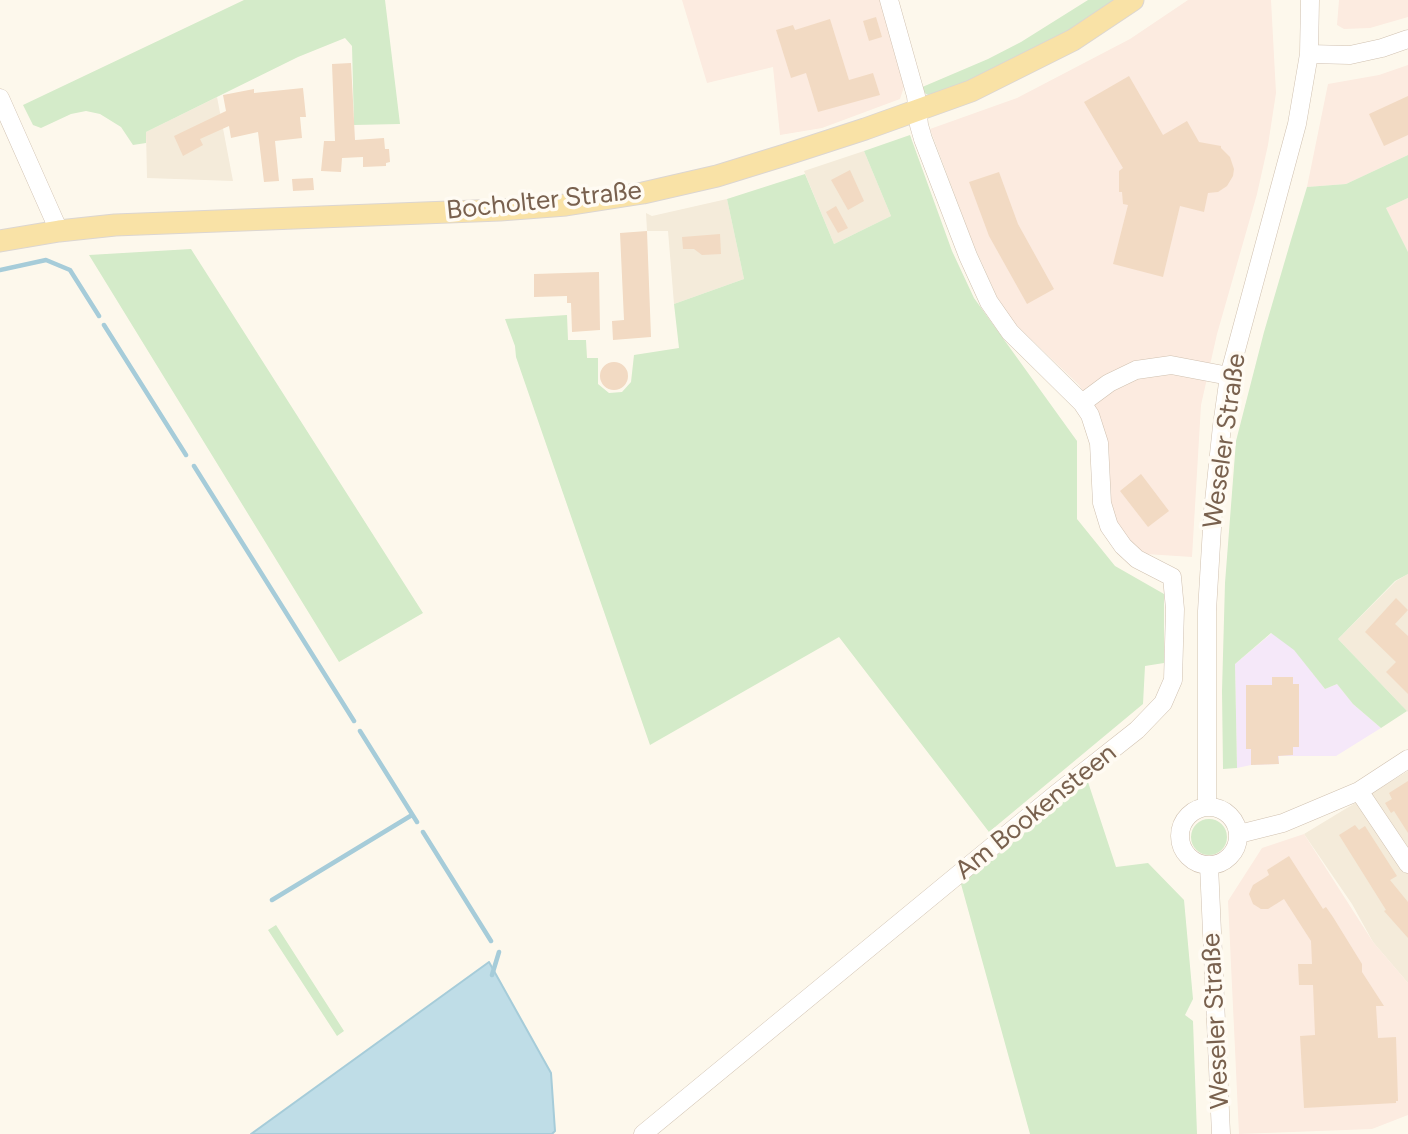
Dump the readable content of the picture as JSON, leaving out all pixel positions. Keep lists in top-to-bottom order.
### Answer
{
  "streets": {
    "main road": ["Bocholter Straße"],
    "street": ["Weseler Straße", "Am Bookensteen"]
  },
  "crossings": [
    ["Bocholter Straße", "Am Bookensteen"]
  ]
}
